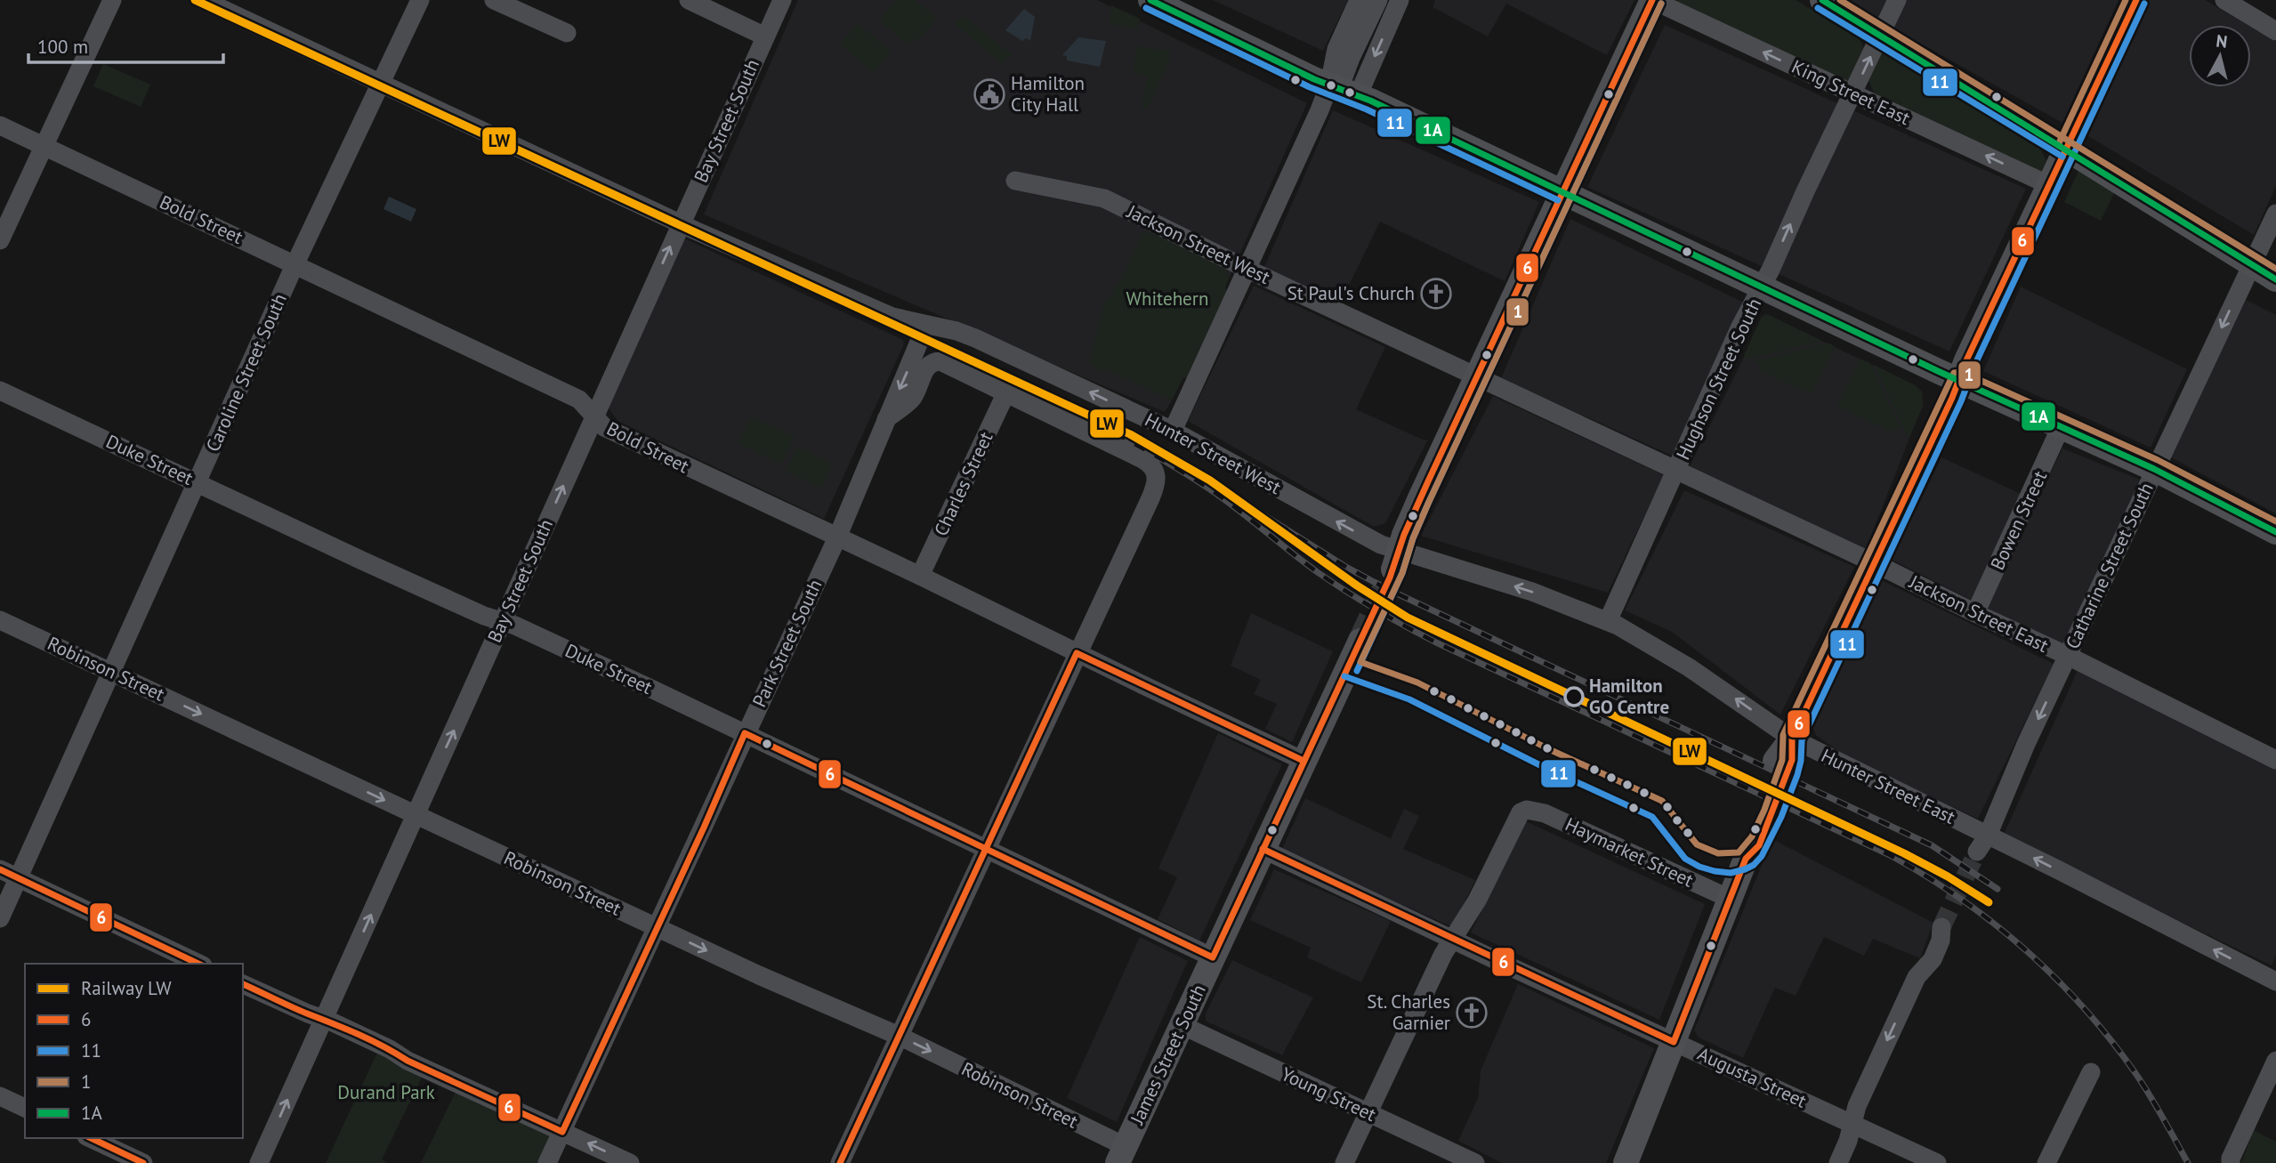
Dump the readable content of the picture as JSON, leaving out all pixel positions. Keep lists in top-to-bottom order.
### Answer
{
  "streets": {
    "main road": ["James Street South"],
    "street": [
      "King Street East",
      "Bay Street South",
      "Bold Street",
      "Jackson Street West",
      "Caroline Street South",
      "Hughson Street South",
      "Hunter Street West",
      "Duke Street",
      "Charles Street",
      "Bowen Street",
      "Catharine Street South",
      "Jackson Street East",
      "Park Street South",
      "Robinson Street",
      "Hunter Street East",
      "Haymarket Street",
      "Augusta Street",
      "Young Street"
    ]
  },
  "crossings": [
    ["King Street East", "Hughson Street South"],
    ["Bay Street South", "Bold Street"],
    ["Bay Street South", "Hunter Street West"],
    ["Bay Street South", "Duke Street"],
    ["Bay Street South", "Robinson Street"],
    ["Bold Street", "Caroline Street South"],
    ["Bold Street", "Charles Street"],
    ["Bold Street", "Park Street South"],
    ["Bold Street", "James Street South"],
    ["Jackson Street West", "Jackson Street East"],
    ["Caroline Street South", "Hunter Street West"],
    ["Caroline Street South", "Duke Street"],
    ["Caroline Street South", "Robinson Street"],
    ["Hughson Street South", "Jackson Street East"],
    ["Hughson Street South", "Hunter Street East"],
    ["Hunter Street West", "Park Street South"],
    ["Hunter Street West", "Hunter Street East"],
    ["Duke Street", "Park Street South"],
    ["Duke Street", "James Street South"],
    ["Bowen Street", "Jackson Street East"],
    ["Catharine Street South", "Jackson Street East"],
    ["Catharine Street South", "Hunter Street East"],
    ["Park Street South", "Robinson Street"],
    ["Robinson Street", "James Street South"],
    ["Haymarket Street", "Augusta Street"],
    ["James Street South", "Augusta Street"],
    ["James Street South", "Young Street"]
  ],
  "one_way": [
    "King Street East",
    "Bay Street South",
    "Hughson Street South",
    "Hunter Street West",
    "Catharine Street South",
    "Robinson Street",
    "Hunter Street East"
  ],
  "parks": ["Whitehern", "Durand Park"],
  "places": {
    "public building": ["Hamilton City Hall"],
    "church": ["St Paul's Church", "St. Charles Garnier"],
    "other": ["Hamilton GO Centre"]
  },
  "lines": [
    "rail line LW",
    "transit line 6",
    "transit line 1",
    "transit line 1A",
    "transit line 11"
  ],
  "legend": [
    "Railway LW",
    "6",
    "11",
    "1",
    "1A"
  ],
  "scale_bar": "100 m",
  "north": "top"
}
